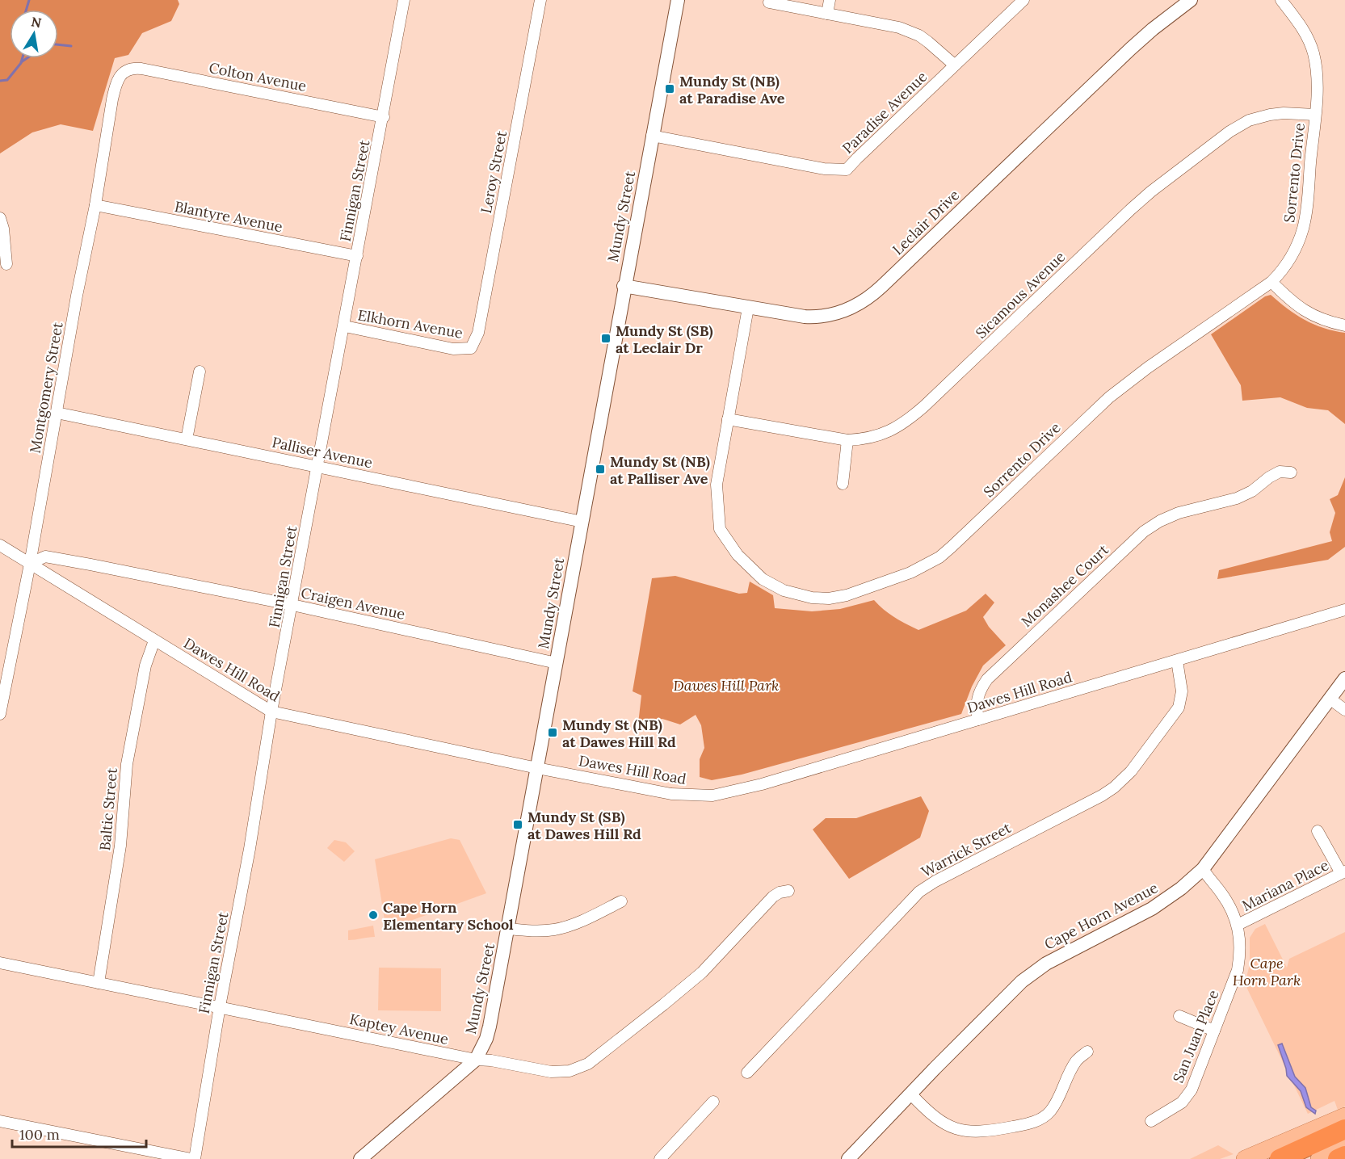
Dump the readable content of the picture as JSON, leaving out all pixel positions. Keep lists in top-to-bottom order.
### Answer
{
  "streets": {
    "street": [
      "Colton Avenue",
      "Paradise Avenue",
      "Leroy Street",
      "Sorrento Drive",
      "Finnigan Street",
      "Blantyre Avenue",
      "Mundy Street",
      "Leclair Drive",
      "Sicamous Avenue",
      "Elkhorn Avenue",
      "Montgomery Street",
      "Palliser Avenue",
      "Monashee Court",
      "Craigen Avenue",
      "Dawes Hill Road",
      "Baltic Street",
      "Warrick Street",
      "Mariana Place",
      "Cape Horn Avenue",
      "Kaptey Avenue",
      "San Juan Place"
    ]
  },
  "crossings": [
    ["Colton Avenue", "Finnigan Street"],
    ["Colton Avenue", "Montgomery Street"],
    ["Paradise Avenue", "Mundy Street"],
    ["Leroy Street", "Elkhorn Avenue"],
    ["Sorrento Drive", "Leclair Drive"],
    ["Sorrento Drive", "Sicamous Avenue"],
    ["Finnigan Street", "Blantyre Avenue"],
    ["Finnigan Street", "Elkhorn Avenue"],
    ["Finnigan Street", "Palliser Avenue"],
    ["Finnigan Street", "Craigen Avenue"],
    ["Finnigan Street", "Dawes Hill Road"],
    ["Finnigan Street", "Kaptey Avenue"],
    ["Blantyre Avenue", "Montgomery Street"],
    ["Mundy Street", "Leclair Drive"],
    ["Mundy Street", "Palliser Avenue"],
    ["Mundy Street", "Craigen Avenue"],
    ["Mundy Street", "Dawes Hill Road"],
    ["Mundy Street", "Kaptey Avenue"],
    ["Montgomery Street", "Palliser Avenue"],
    ["Montgomery Street", "Craigen Avenue"],
    ["Montgomery Street", "Dawes Hill Road"],
    ["Monashee Court", "Dawes Hill Road"],
    ["Craigen Avenue", "Dawes Hill Road"],
    ["Dawes Hill Road", "Baltic Street"],
    ["Dawes Hill Road", "Warrick Street"],
    ["Baltic Street", "Kaptey Avenue"],
    ["Mariana Place", "San Juan Place"],
    ["Cape Horn Avenue", "San Juan Place"]
  ],
  "parks": ["Dawes Hill Park", "Cape Horn Park"],
  "places": {
    "transit": [
      "Mundy St (NB) at Paradise Ave",
      "Mundy St (SB) at Leclair Dr",
      "Mundy St (NB) at Palliser Ave",
      "Mundy St (NB) at Dawes Hill Rd",
      "Mundy St (SB) at Dawes Hill Rd"
    ],
    "other": ["Cape Horn Elementary School"]
  },
  "scale_bar": "100 m",
  "north": "top"
}
